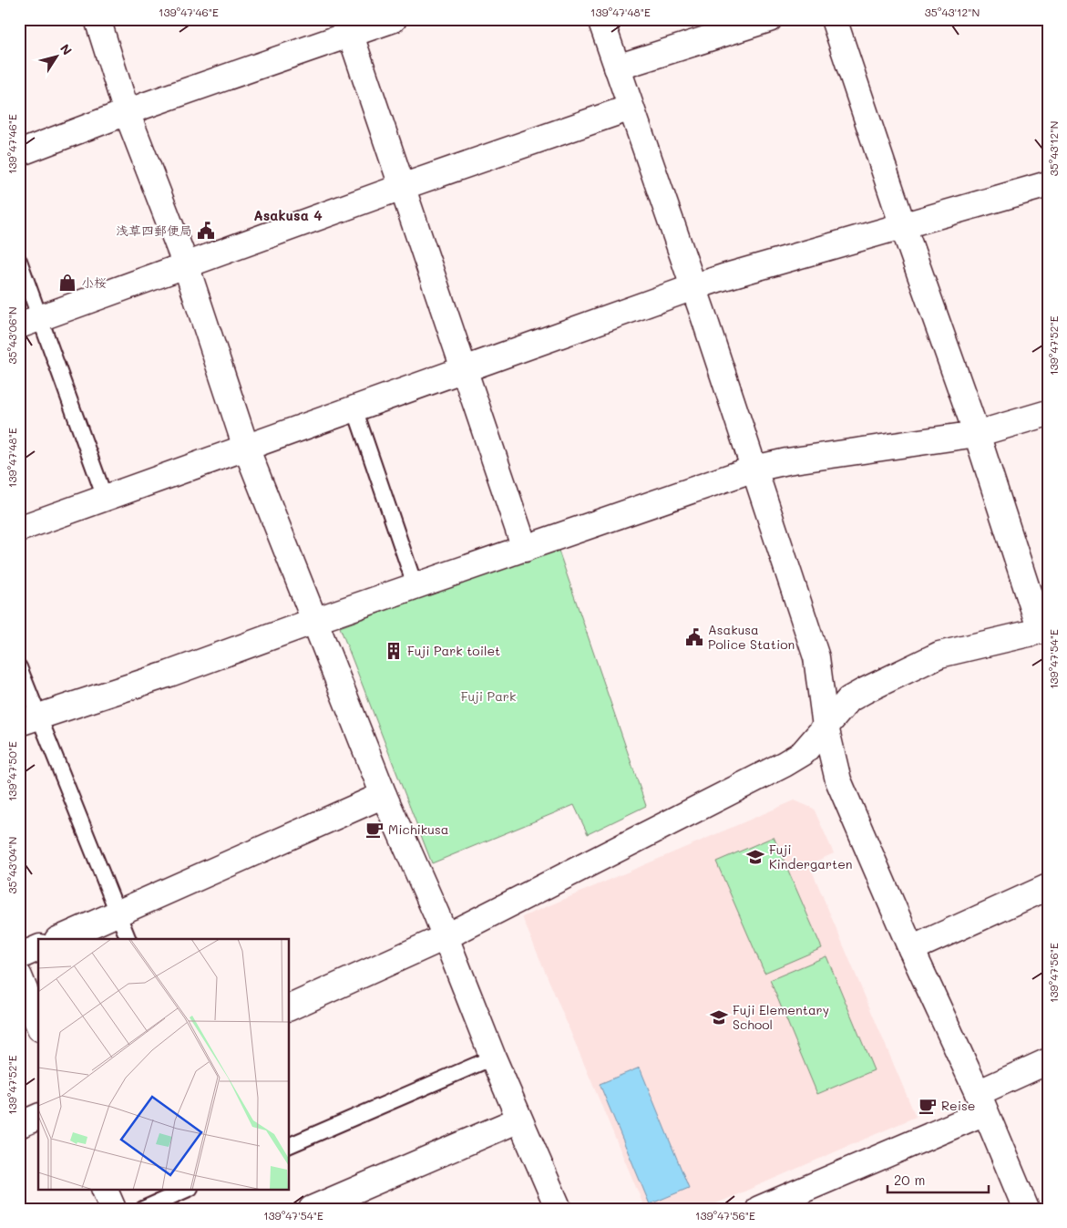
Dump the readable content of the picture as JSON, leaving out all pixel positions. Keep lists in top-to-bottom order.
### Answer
{
  "districts": ["Asakusa 4"],
  "parks": ["Fuji Park"],
  "places": {
    "public building": ["浅草四郵便局", "Asakusa Police Station"],
    "shop": ["小桜"],
    "building": ["Fuji Park toilet"],
    "cafe": ["Michikusa", "Reise"],
    "school or university": ["Fuji Kindergarten", "Fuji Elementary School"]
  },
  "scale_bar": "20 m",
  "north": "top right",
  "coordinates": [
    "139°47'46\"E",
    "139°47'48\"E",
    "35°43'12\"N",
    "35°43'06\"N",
    "139°47'52\"E",
    "139°47'54\"E",
    "139°47'50\"E",
    "35°43'04\"N",
    "139°47'56\"E"
  ]
}
